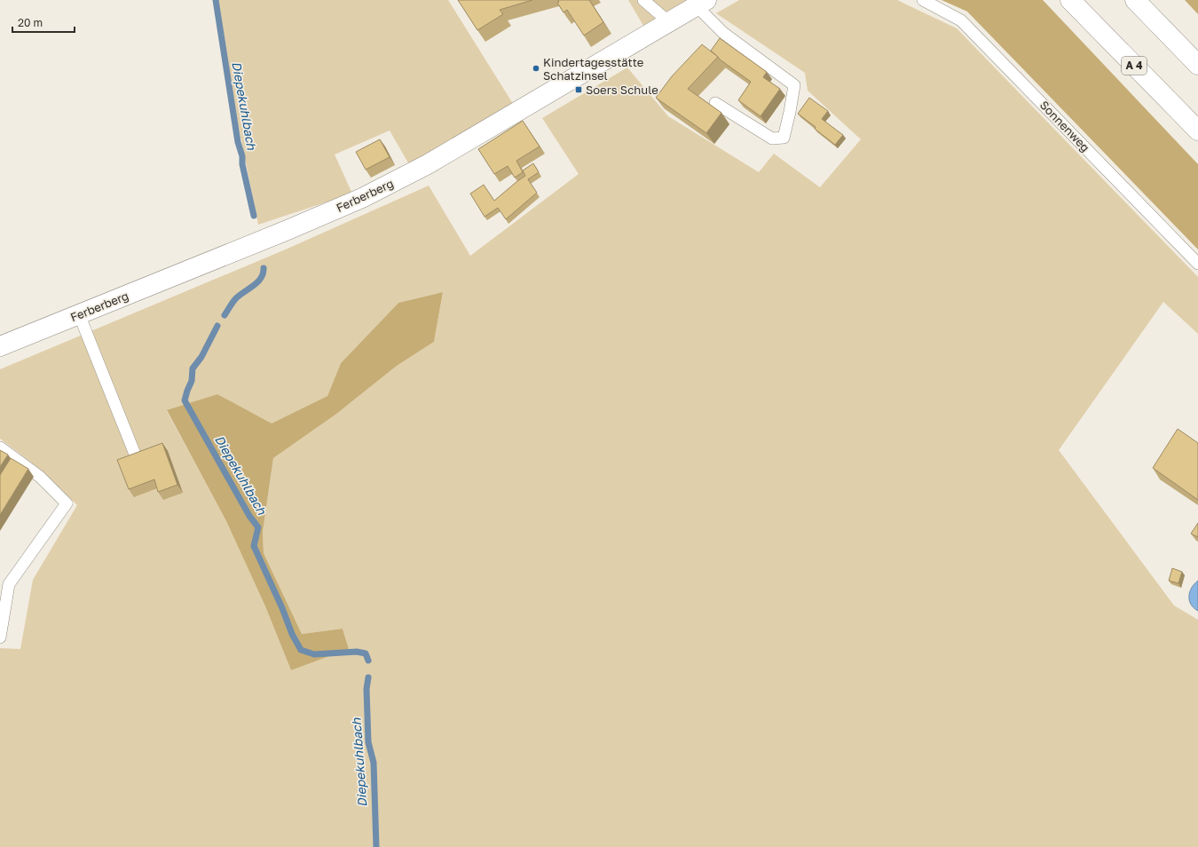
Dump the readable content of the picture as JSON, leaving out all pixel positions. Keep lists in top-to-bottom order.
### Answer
{
  "streets": {
    "main road": ["A 4", "Ferberberg"],
    "lane": ["Sonnenweg"]
  },
  "water": ["Diepekuhlbach"],
  "places": {
    "other": ["Kindertagesstätte Schatzinsel"],
    "transit": ["Soers Schule"]
  },
  "scale_bar": "20 m"
}
